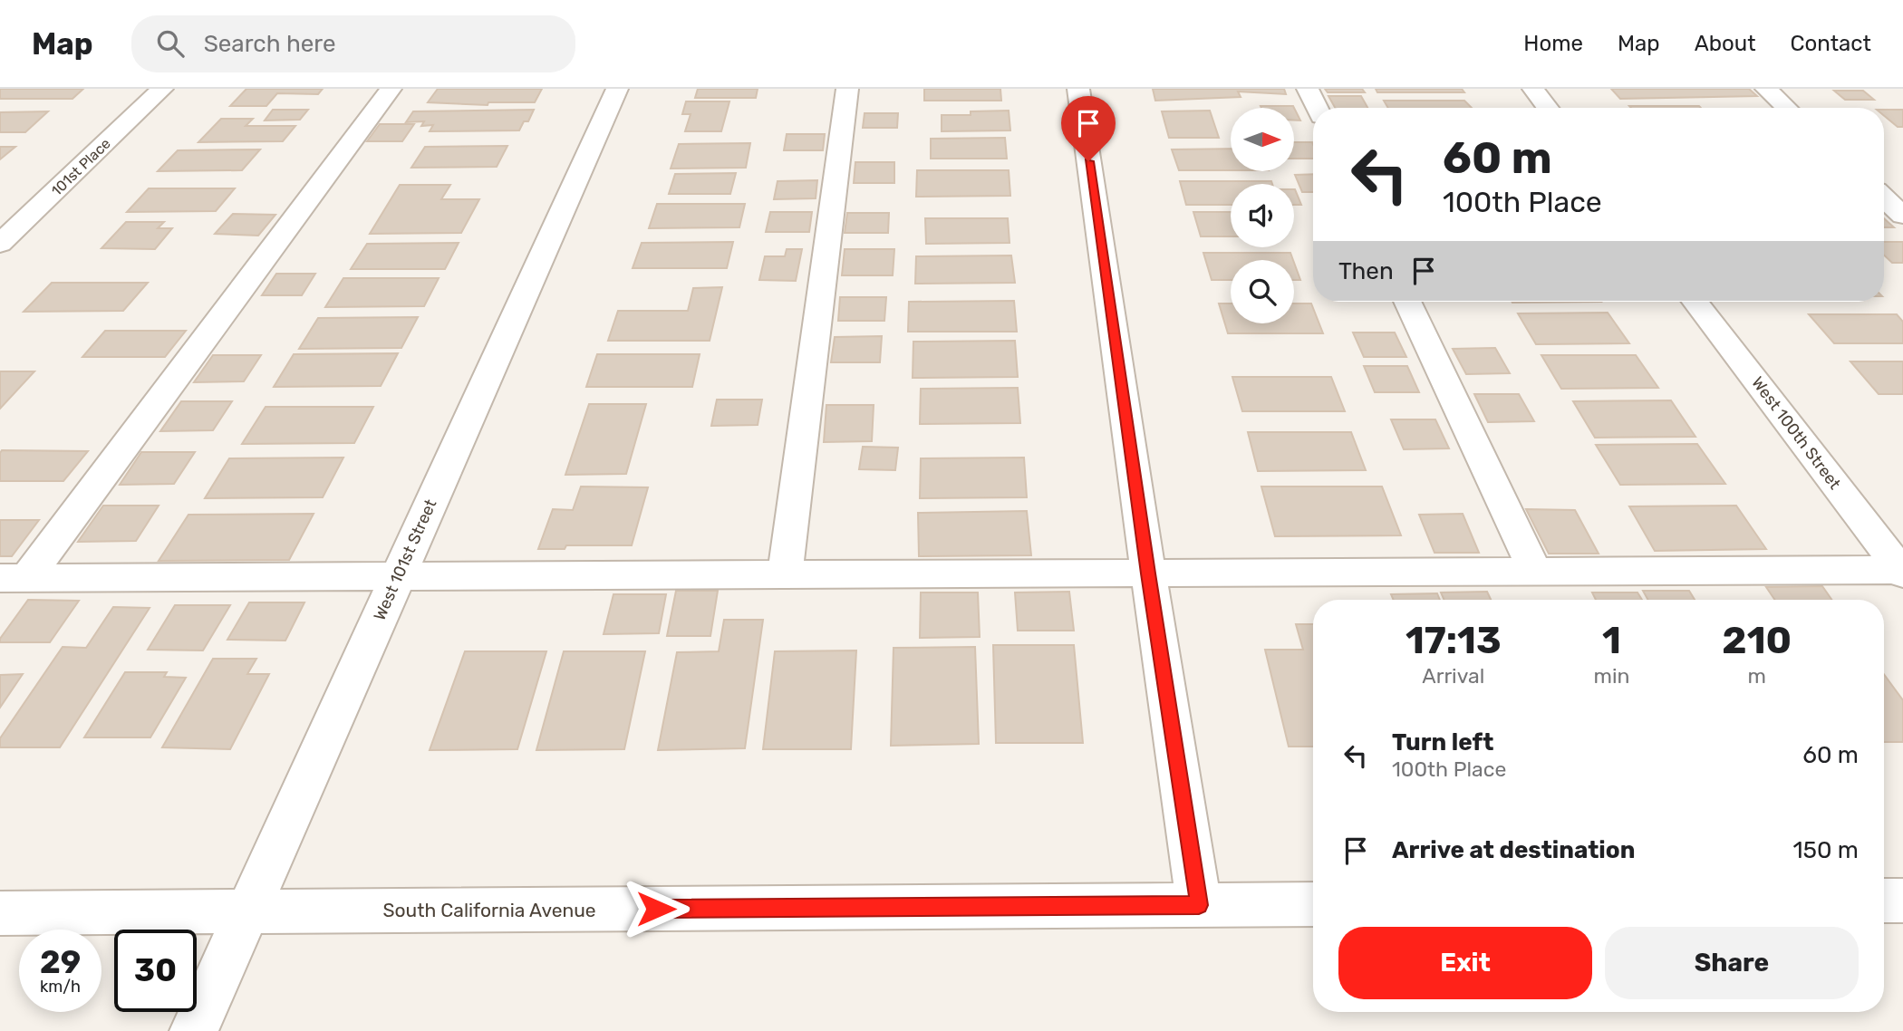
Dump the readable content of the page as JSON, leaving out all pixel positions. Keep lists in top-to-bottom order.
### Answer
{
  "streets": {
    "street": [
      "101st Place",
      "West 100th Street",
      "West 101st Street",
      "South California Avenue"
    ]
  },
  "crossings": [
    ["West 101st Street", "South California Avenue"]
  ],
  "north": "right",
  "page": {
    "header": "Map",
    "search": "Search here",
    "nav": [
      "Home",
      "Map",
      "About",
      "Contact"
    ],
    "turn": ["60 m", "100th Place"],
    "then": "Then",
    "eta": [
      "17:13",
      "Arrival",
      "1",
      "min",
      "210",
      "m"
    ],
    "list": [
      {
        "name": "Turn left",
        "note": "100th Place",
        "value": "60 m"
      },
      {
        "name": "Arrive at destination",
        "value": "150 m"
      }
    ],
    "buttons": ["Exit", "Share"],
    "speed": "29 km/h",
    "limit": "30"
  }
}
